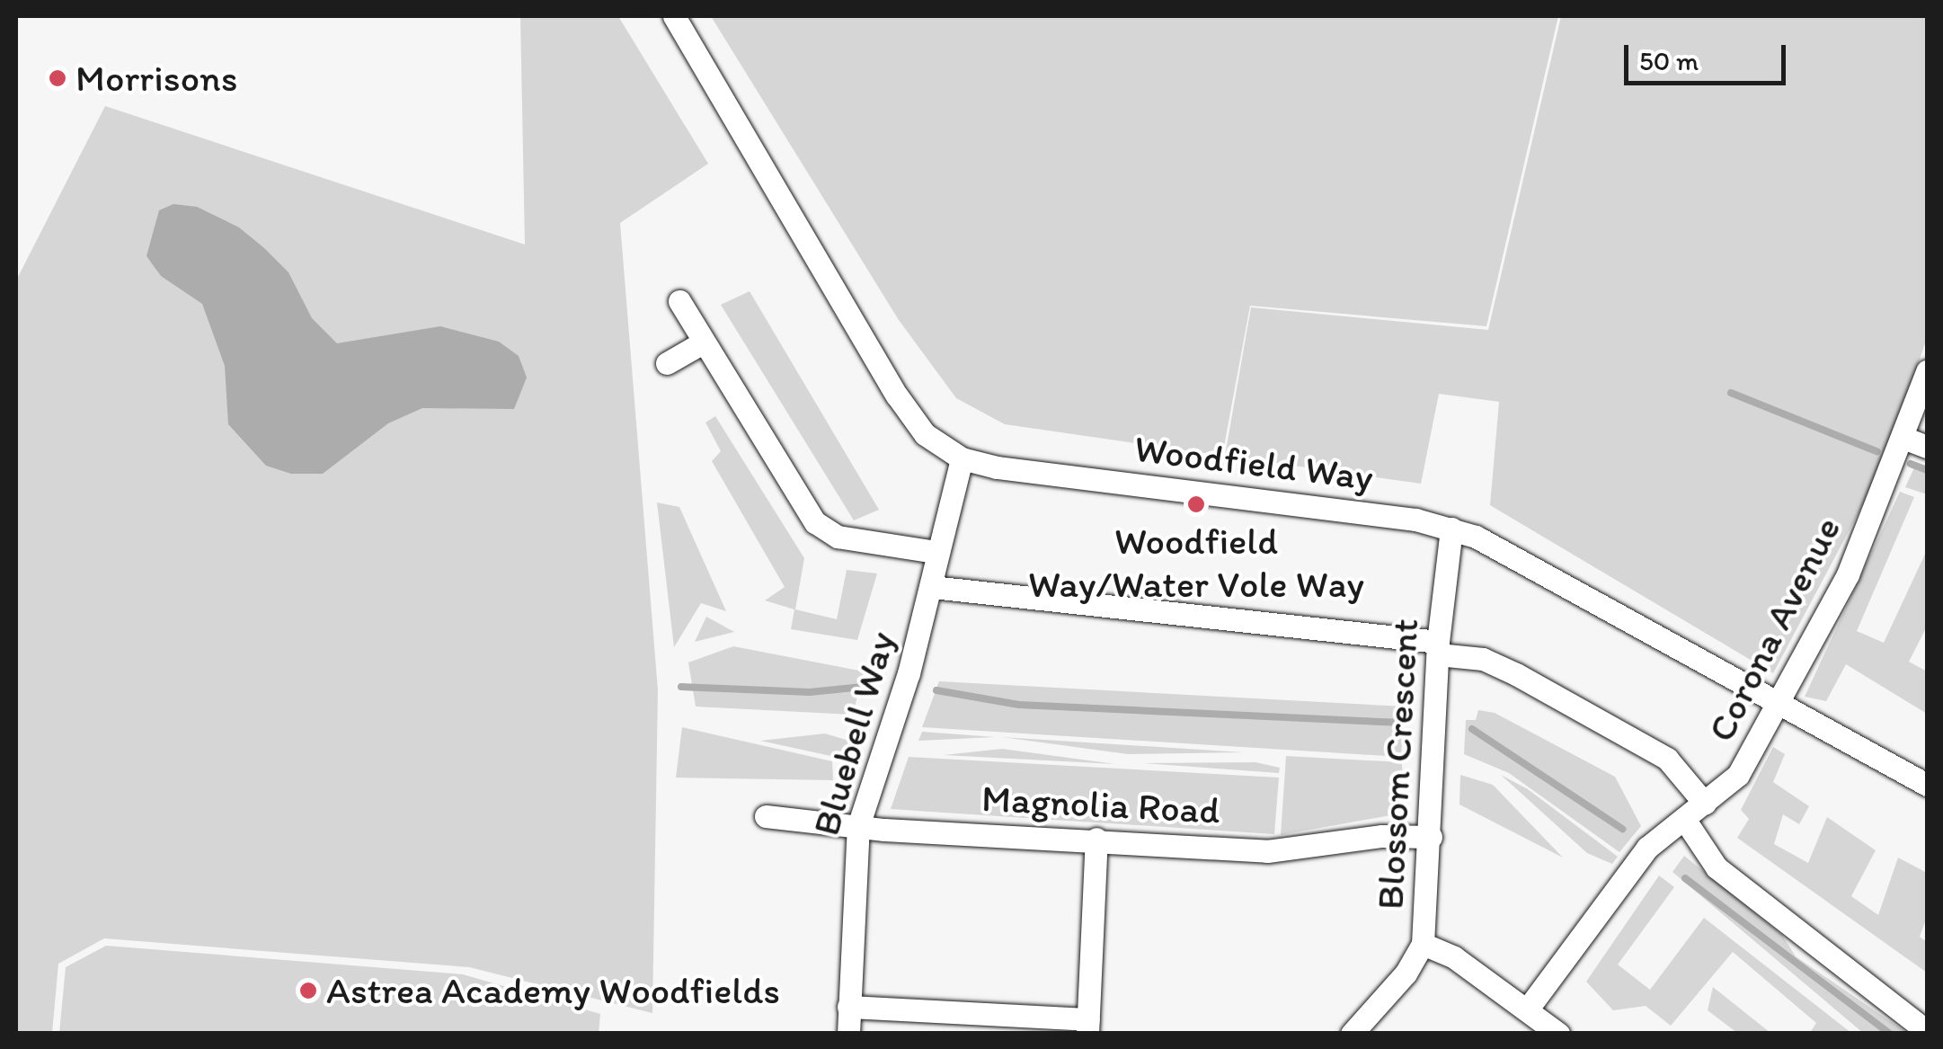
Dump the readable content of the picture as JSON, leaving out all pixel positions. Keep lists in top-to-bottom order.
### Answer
{
  "streets": {
    "street": [
      "Woodfield Way",
      "Corona Avenue",
      "Bluebell Way",
      "Blossom Crescent",
      "Magnolia Road"
    ]
  },
  "crossings": [
    ["Woodfield Way", "Corona Avenue"],
    ["Woodfield Way", "Bluebell Way"],
    ["Woodfield Way", "Blossom Crescent"],
    ["Bluebell Way", "Magnolia Road"],
    ["Blossom Crescent", "Magnolia Road"]
  ],
  "places": ["Morrisons", "Woodfield Way/Water Vole Way", "Astrea Academy Woodfields"],
  "scale_bar": "50 m"
}
